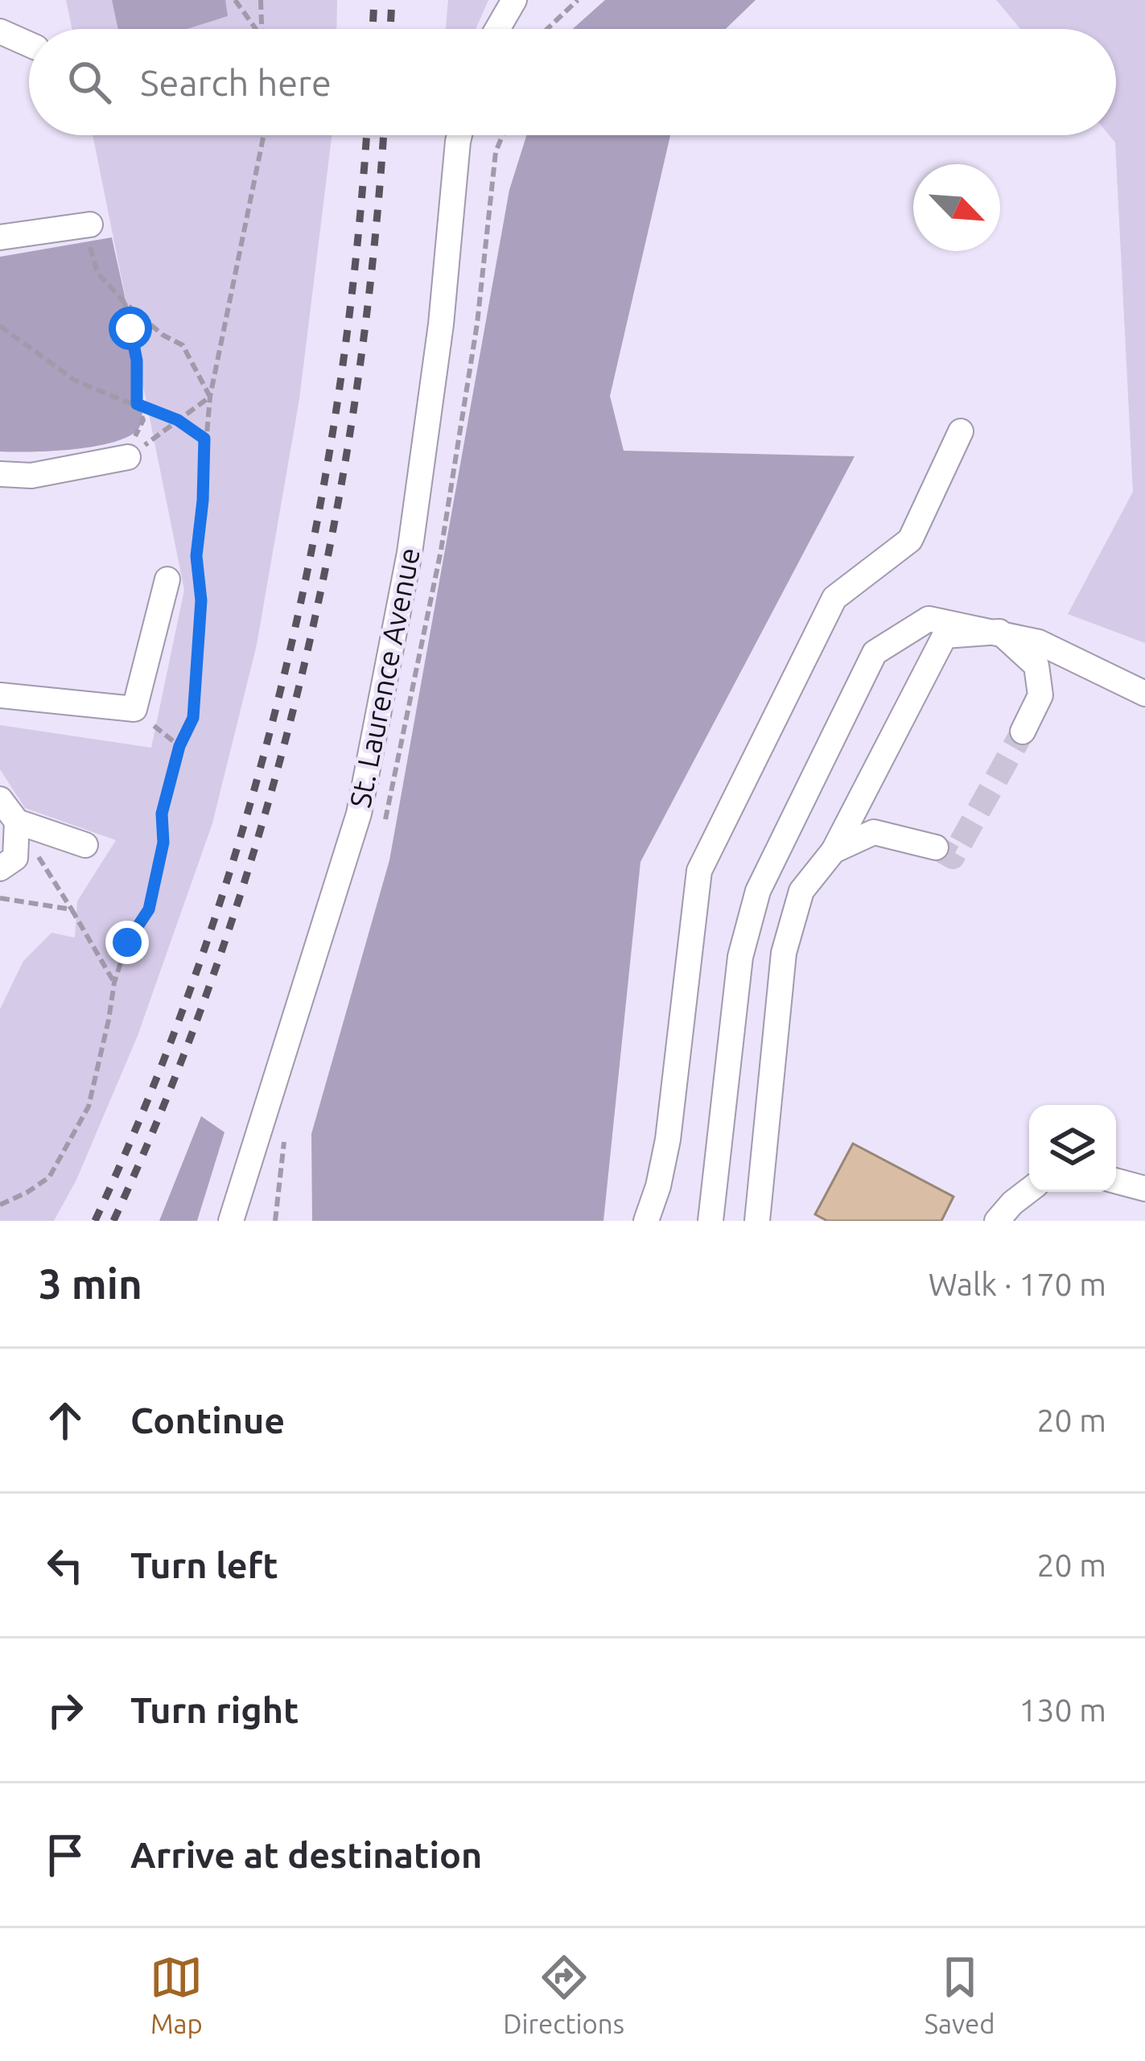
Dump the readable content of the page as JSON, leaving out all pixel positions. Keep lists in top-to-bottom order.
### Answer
{
  "streets": {
    "street": ["St. Laurence Avenue"]
  },
  "north": "bottom right",
  "page": {
    "search": "Search here",
    "heading": ["3 min", "Walk · 170 m"],
    "list": [
      ["Continue", "20 m"],
      ["Turn left", "20 m"],
      ["Turn right", "130 m"],
      "Arrive at destination"
    ],
    "nav": ["Map", "Directions", "Saved"]
  }
}
